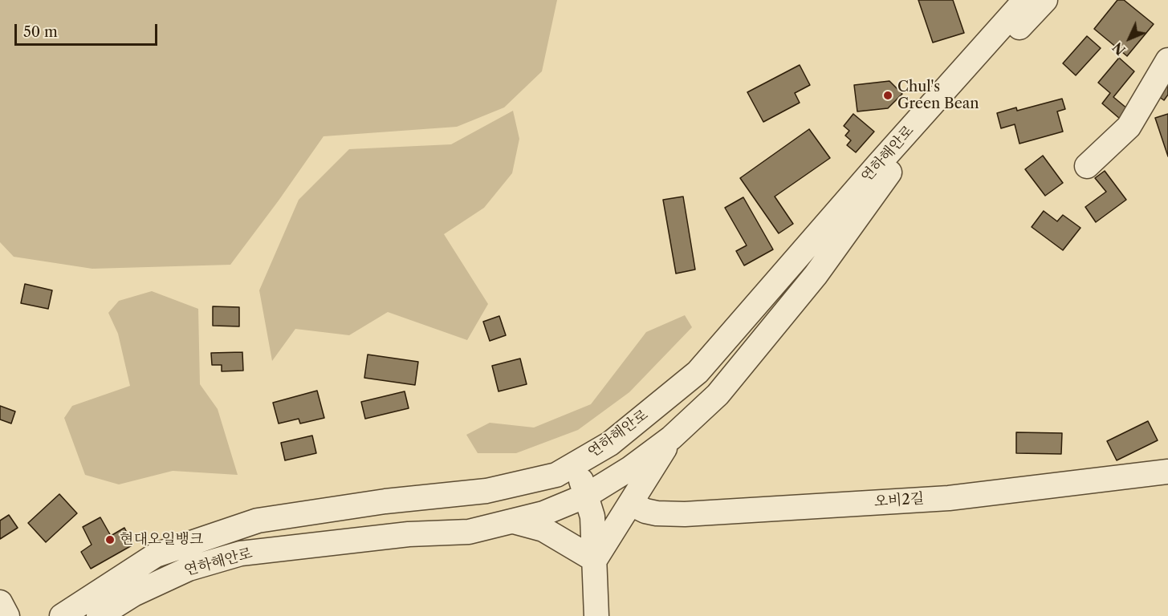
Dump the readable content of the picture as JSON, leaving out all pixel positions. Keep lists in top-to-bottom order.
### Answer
{
  "streets": {
    "street": ["연하해안로", "오비2길"]
  },
  "places": ["Chul's Green Bean", "현대오일뱅크"],
  "scale_bar": "50 m",
  "north": "bottom left"
}
